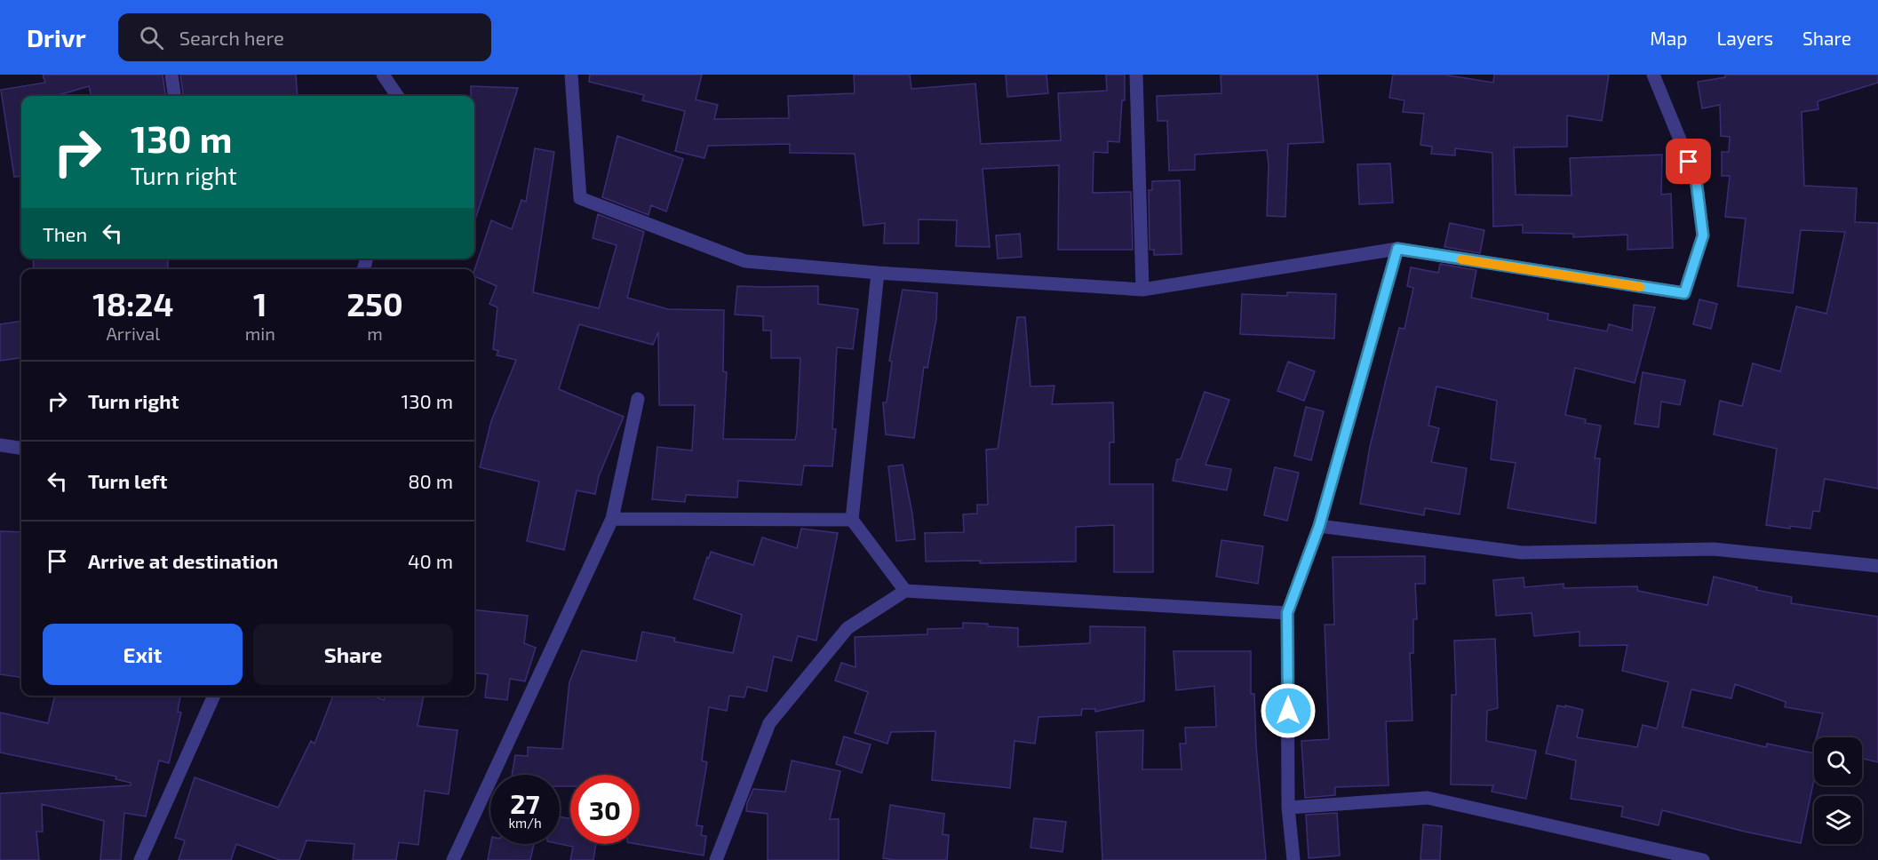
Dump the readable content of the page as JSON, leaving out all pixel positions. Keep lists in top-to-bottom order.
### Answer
{
  "page": {
    "header": "Drivr",
    "search": "Search here",
    "nav": ["Map", "Layers", "Share"],
    "turn": ["130 m", "Turn right"],
    "then": "Then",
    "eta": [
      "18:24",
      "Arrival",
      "1",
      "min",
      "250",
      "m"
    ],
    "list": [
      {
        "name": "Turn right",
        "value": "130 m"
      },
      {
        "name": "Turn left",
        "value": "80 m"
      },
      {
        "name": "Arrive at destination",
        "value": "40 m"
      }
    ],
    "buttons": ["Exit", "Share"],
    "speed": "27 km/h",
    "limit": "30"
  }
}
